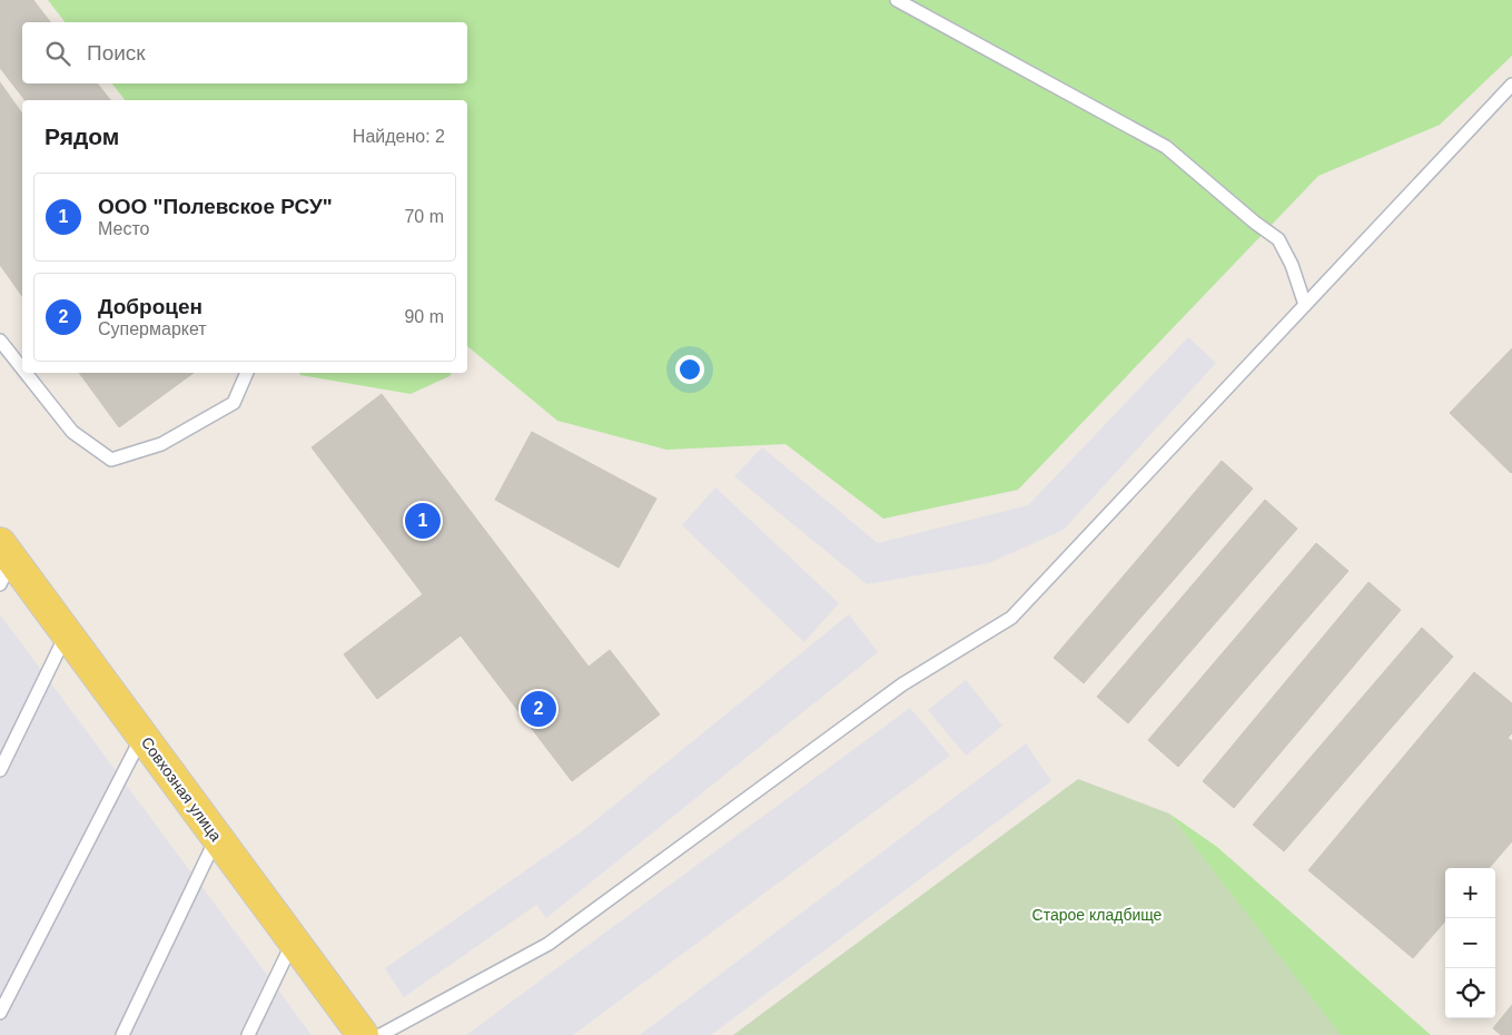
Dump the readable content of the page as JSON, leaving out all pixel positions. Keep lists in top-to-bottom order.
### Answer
{
  "streets": {
    "main road": ["Совхозная улица"]
  },
  "parks": ["Старое кладбище"],
  "page": {
    "search": "Поиск",
    "heading": ["Рядом", "Найдено: 2"],
    "list": [
      {
        "mark": "1",
        "name": "ООО \"Полевское РСУ\"",
        "note": "Место",
        "value": "70 m"
      },
      {
        "mark": "2",
        "name": "Доброцен",
        "note": "Супермаркет",
        "value": "90 m"
      }
    ],
    "pins": ["1", "2"],
    "map_buttons": ["+", "−"]
  }
}
